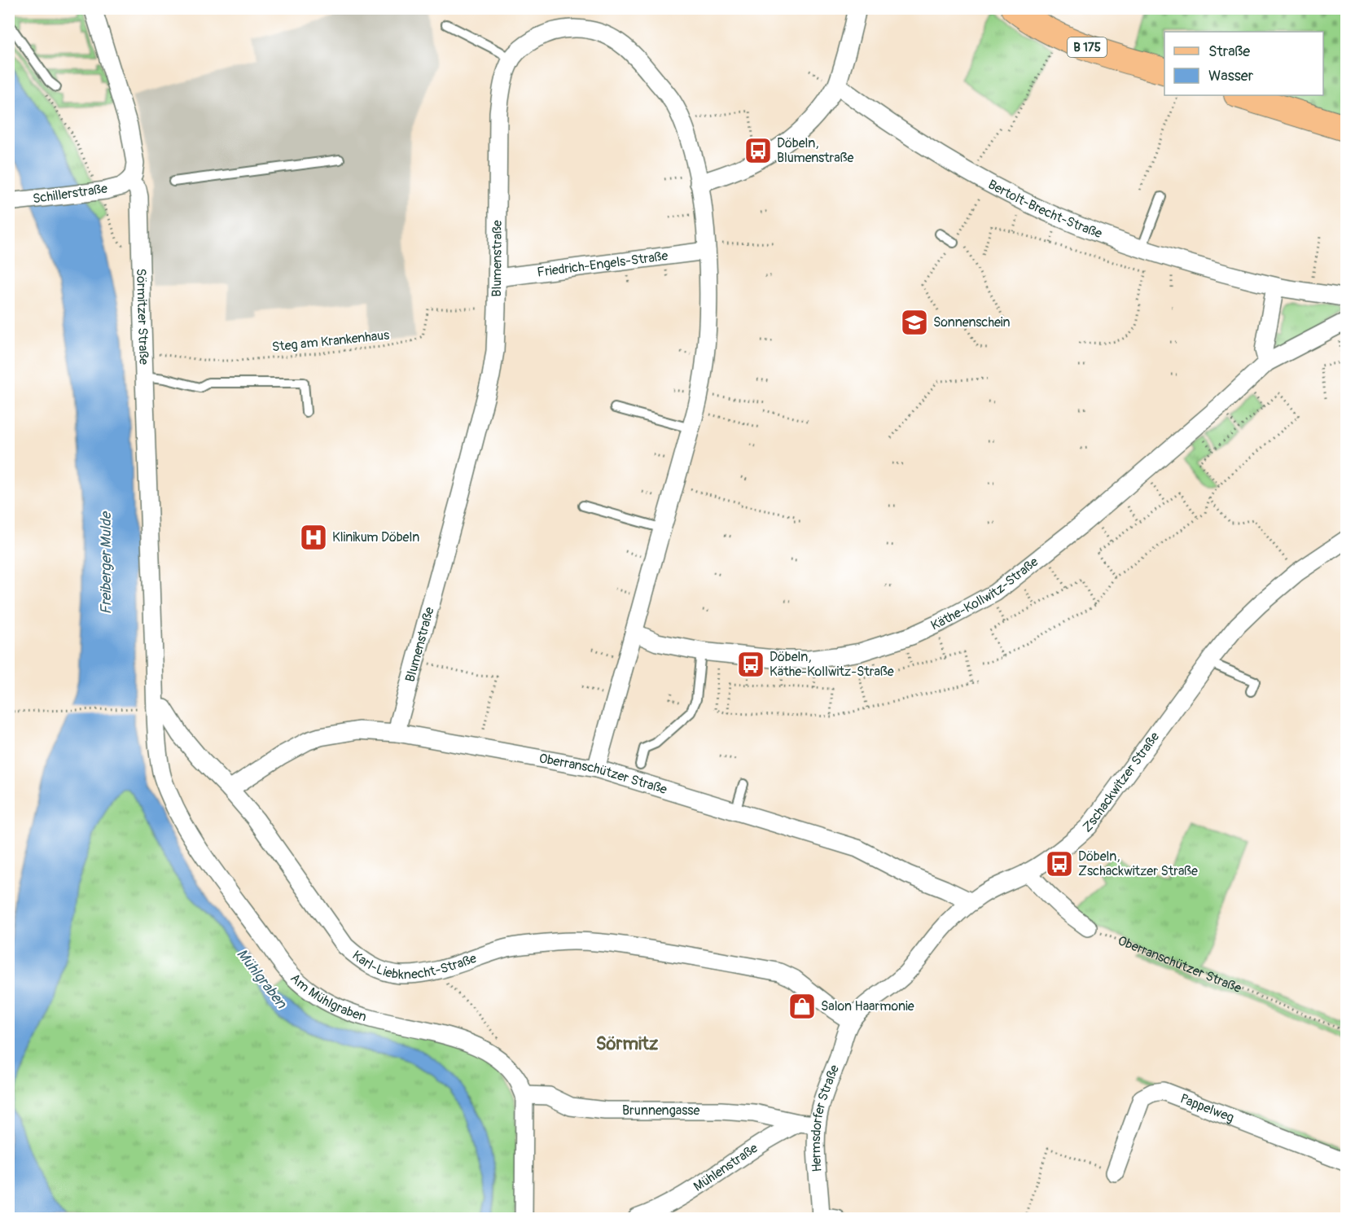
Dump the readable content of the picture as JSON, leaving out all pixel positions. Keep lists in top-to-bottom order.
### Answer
{
  "streets": {
    "main road": ["B 175"],
    "street": [
      "Schillerstraße",
      "Bertolt-Brecht-Straße",
      "Blumenstraße",
      "Friedrich-Engels-Straße",
      "Sörmitzer Straße",
      "Käthe-Kollwitz-Straße",
      "Oberranschützer Straße",
      "Zschackwitzer Straße",
      "Karl-Liebknecht-Straße",
      "Am Mühlgraben",
      "Pappelweg",
      "Brunnengasse",
      "Hermsdorfer Straße",
      "Mühlenstraße"
    ],
    "path": ["Steg am Krankenhaus"]
  },
  "crossings": [
    ["Schillerstraße", "Sörmitzer Straße"],
    ["Blumenstraße", "Friedrich-Engels-Straße"],
    ["Blumenstraße", "Steg am Krankenhaus"],
    ["Blumenstraße", "Käthe-Kollwitz-Straße"],
    ["Blumenstraße", "Oberranschützer Straße"],
    ["Sörmitzer Straße", "Steg am Krankenhaus"],
    ["Sörmitzer Straße", "Karl-Liebknecht-Straße"],
    ["Sörmitzer Straße", "Am Mühlgraben"],
    ["Oberranschützer Straße", "Zschackwitzer Straße"],
    ["Oberranschützer Straße", "Karl-Liebknecht-Straße"],
    ["Zschackwitzer Straße", "Karl-Liebknecht-Straße"],
    ["Zschackwitzer Straße", "Hermsdorfer Straße"],
    ["Karl-Liebknecht-Straße", "Am Mühlgraben"],
    ["Karl-Liebknecht-Straße", "Hermsdorfer Straße"],
    ["Am Mühlgraben", "Brunnengasse"],
    ["Brunnengasse", "Mühlenstraße"]
  ],
  "districts": ["Sörmitz"],
  "water": ["Freiberger Mulde", "Mühlgraben"],
  "places": {
    "bus stop": ["Döbeln, Blumenstraße", "Döbeln, Käthe-Kollwitz-Straße", "Döbeln, Zschackwitzer Straße"],
    "school or university": ["Sonnenschein"],
    "hospital": ["Klinikum Döbeln"],
    "shop": ["Salon Haarmonie"]
  },
  "legend": ["Straße", "Wasser"]
}
